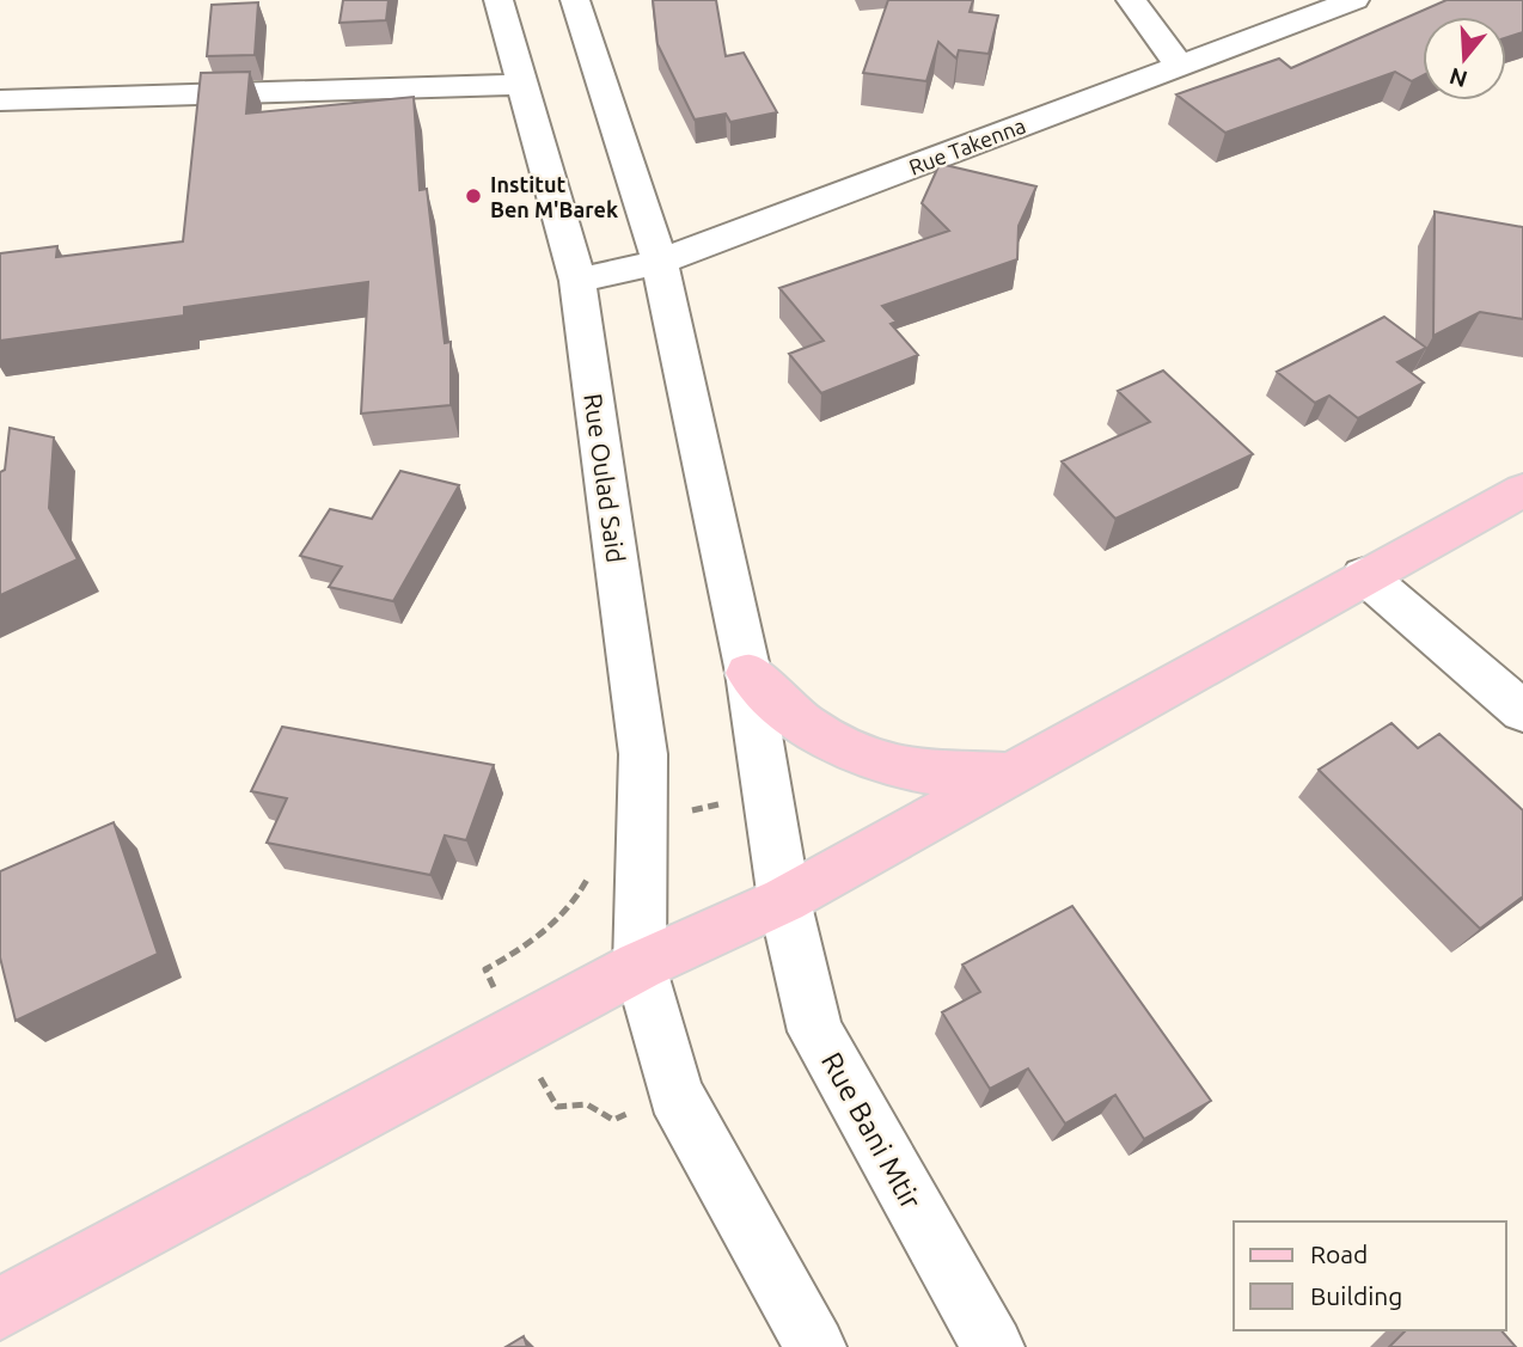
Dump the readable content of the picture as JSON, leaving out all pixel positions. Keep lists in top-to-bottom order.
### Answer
{
  "streets": {
    "street": ["Rue Takenna", "Rue Oulad Said", "Rue Bani Mtir"]
  },
  "crossings": [
    ["Rue Takenna", "Rue Oulad Said"]
  ],
  "places": ["Institut Ben M'Barek"],
  "legend": ["Road", "Building"],
  "north": "bottom"
}
